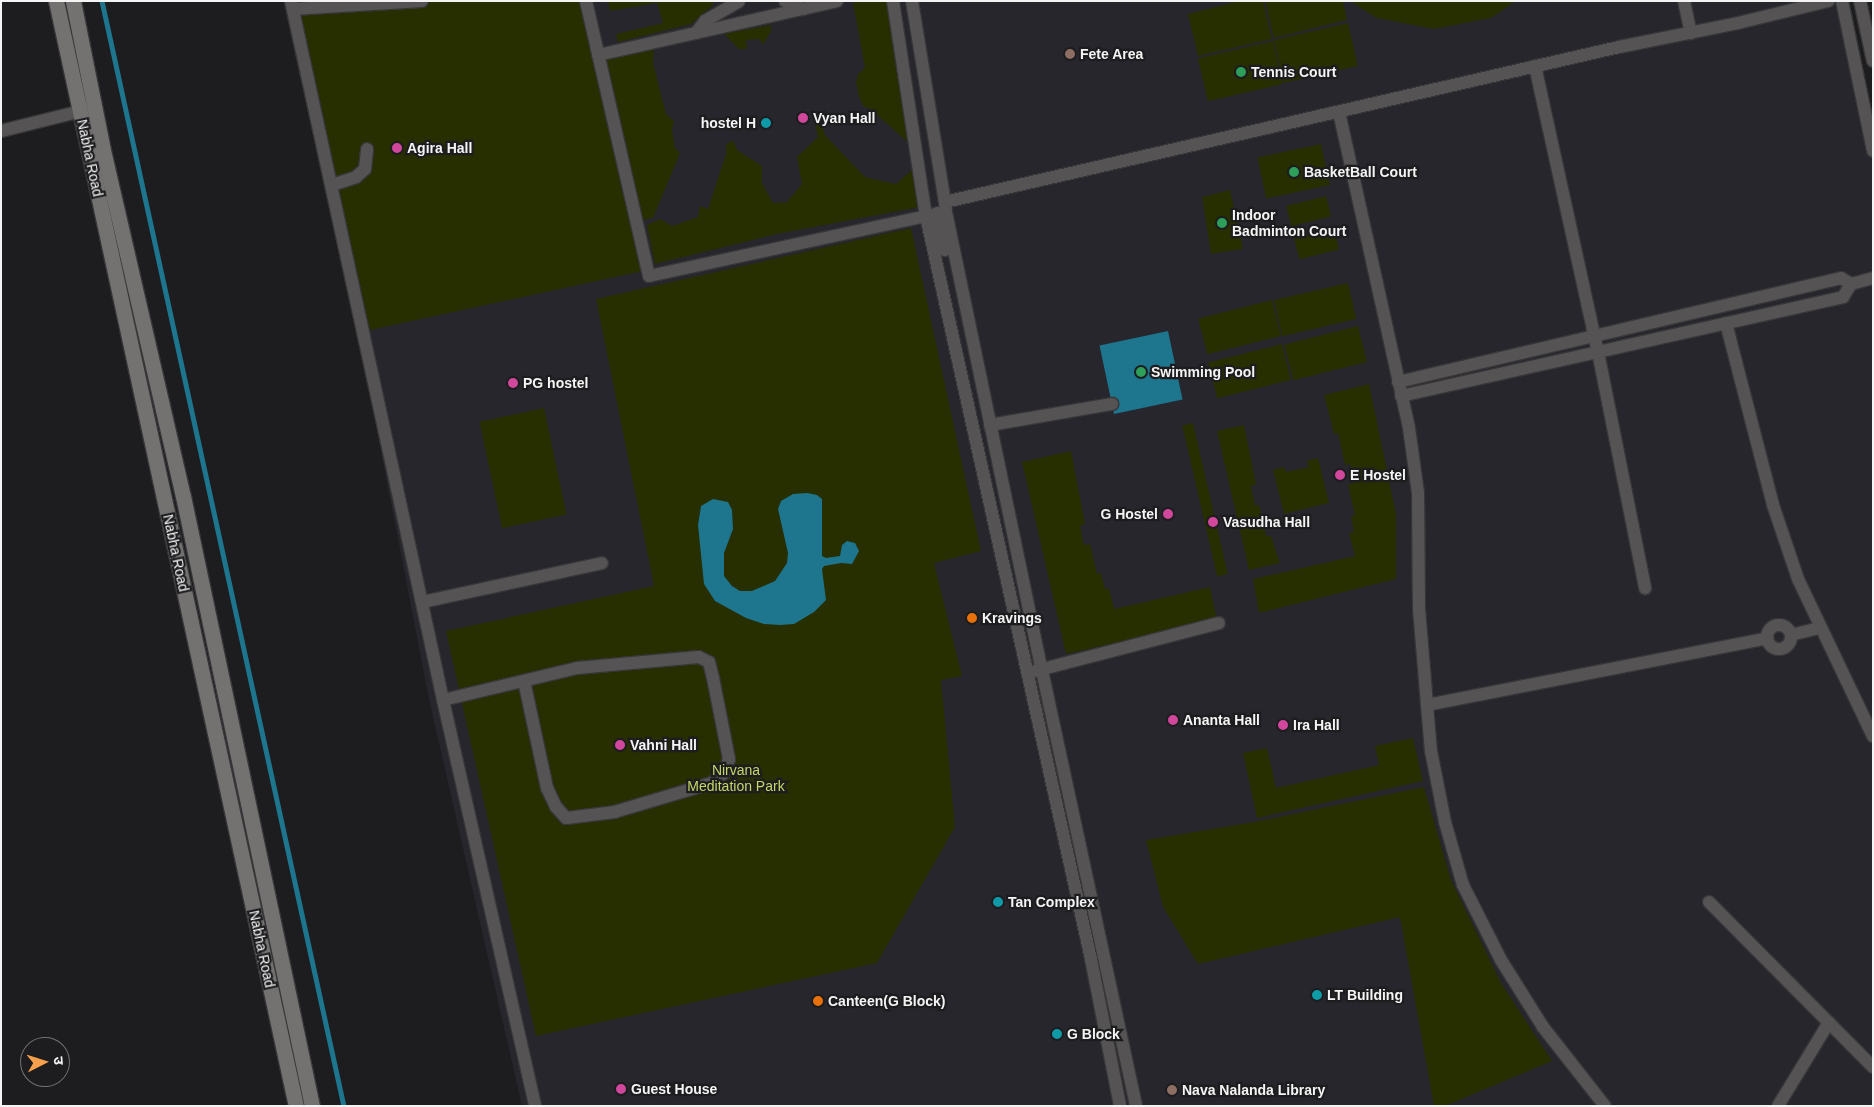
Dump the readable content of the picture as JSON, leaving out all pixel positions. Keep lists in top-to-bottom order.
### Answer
{
  "streets": {
    "main road": ["Nabha Road"]
  },
  "parks": ["Nirvana Meditation Park"],
  "places": [
    "Fete Area",
    "Tennis Court",
    "Vyan Hall",
    "hostel H",
    "Agira Hall",
    "BasketBall Court",
    "Indoor Badminton Court",
    "Swimming Pool",
    "PG hostel",
    "E Hostel",
    "G Hostel",
    "Vasudha Hall",
    "Kravings",
    "Ananta Hall",
    "Ira Hall",
    "Vahni Hall",
    "Tan Complex",
    "LT Building",
    "Canteen(G Block)",
    "G Block",
    "Guest House",
    "Nava Nalanda Library"
  ],
  "north": "right"
}
